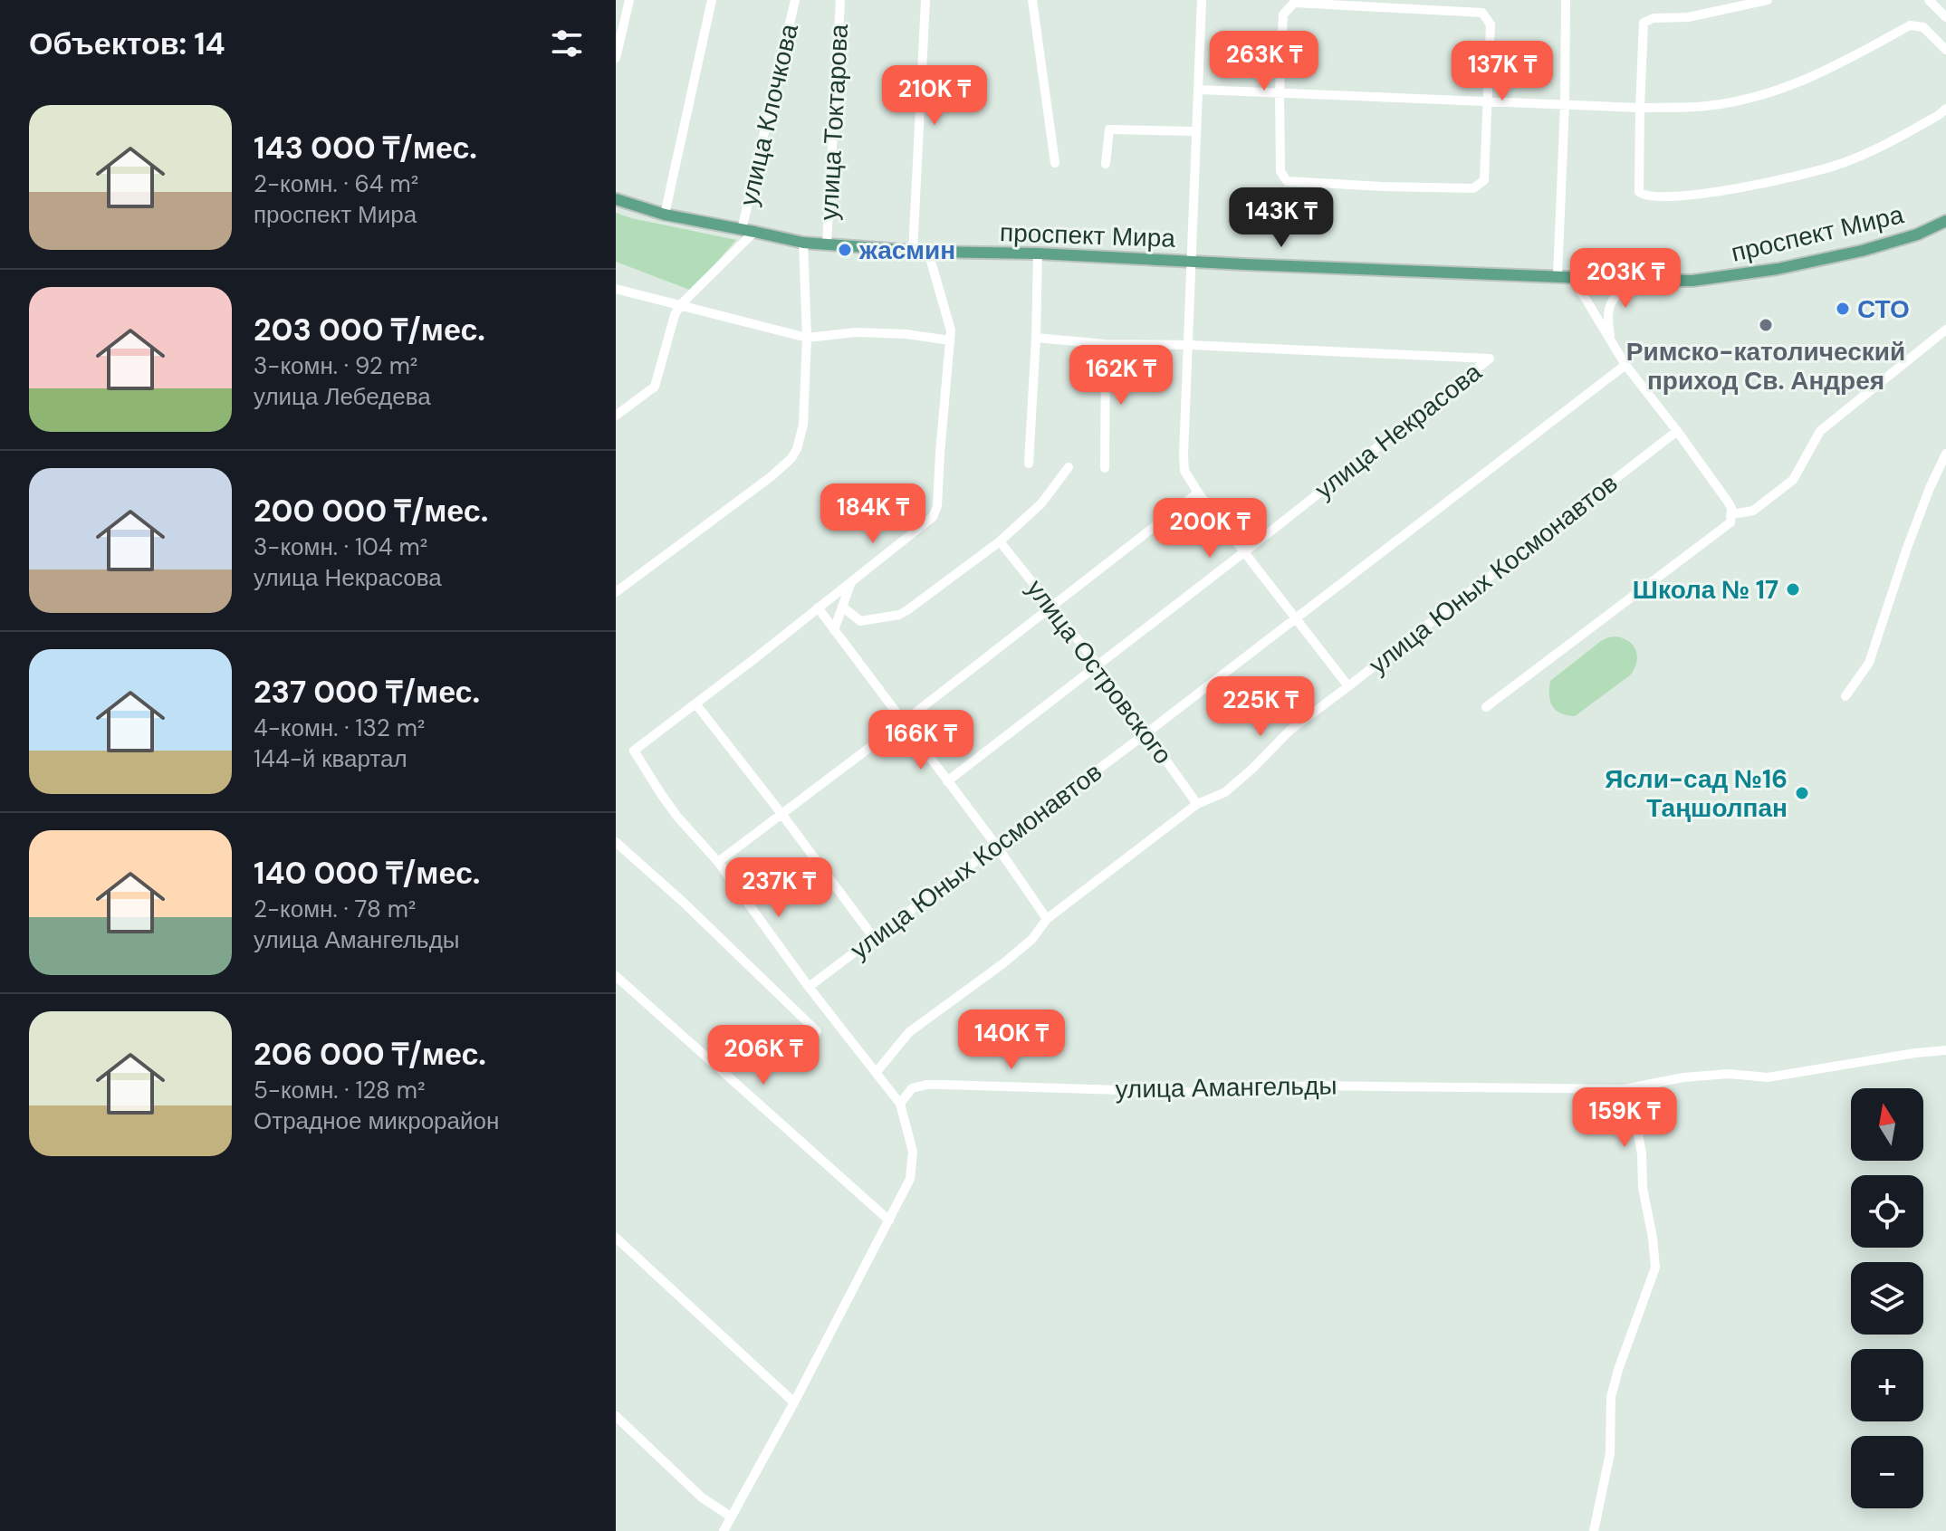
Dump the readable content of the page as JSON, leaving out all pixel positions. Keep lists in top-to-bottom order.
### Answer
{
  "streets": {
    "main road": ["проспект Мира"],
    "street": [
      "улица Клочкова",
      "улица Токтарова",
      "улица Некрасова",
      "улица Юных Космонавтов",
      "улица Островского",
      "улица Амангельды"
    ]
  },
  "crossings": [
    ["улица Клочкова", "проспект Мира"],
    ["улица Токтарова", "проспект Мира"],
    ["улица Некрасова", "улица Островского"],
    ["улица Юных Космонавтов", "улица Островского"]
  ],
  "places": [
    "жасмин",
    "СТО",
    "Римско-католический приход Св. Андрея",
    "Школа № 17",
    "Ясли-сад №16 Таңшолпан"
  ],
  "north": "top",
  "page": {
    "heading": "Объектов: 14",
    "price": [
      "263K ₸",
      "137K ₸",
      "210K ₸",
      "143K ₸",
      "203K ₸",
      "162K ₸",
      "184K ₸",
      "200K ₸",
      "225K ₸",
      "166K ₸",
      "237K ₸",
      "140K ₸",
      "206K ₸",
      "159K ₸"
    ],
    "list": [
      {
        "name": "143 000 ₸/мес.",
        "note": "2-комн. · 64 m² · проспект Мира"
      },
      {
        "name": "203 000 ₸/мес.",
        "note": "3-комн. · 92 m² · улица Лебедева"
      },
      {
        "name": "200 000 ₸/мес.",
        "note": "3-комн. · 104 m² · улица Некрасова"
      },
      {
        "name": "237 000 ₸/мес.",
        "note": "4-комн. · 132 m² · 144-й квартал"
      },
      {
        "name": "140 000 ₸/мес.",
        "note": "2-комн. · 78 m² · улица Амангельды"
      },
      {
        "name": "206 000 ₸/мес.",
        "note": "5-комн. · 128 m² · Отрадное микрорайон"
      }
    ],
    "map_buttons": ["+", "−"]
  }
}
